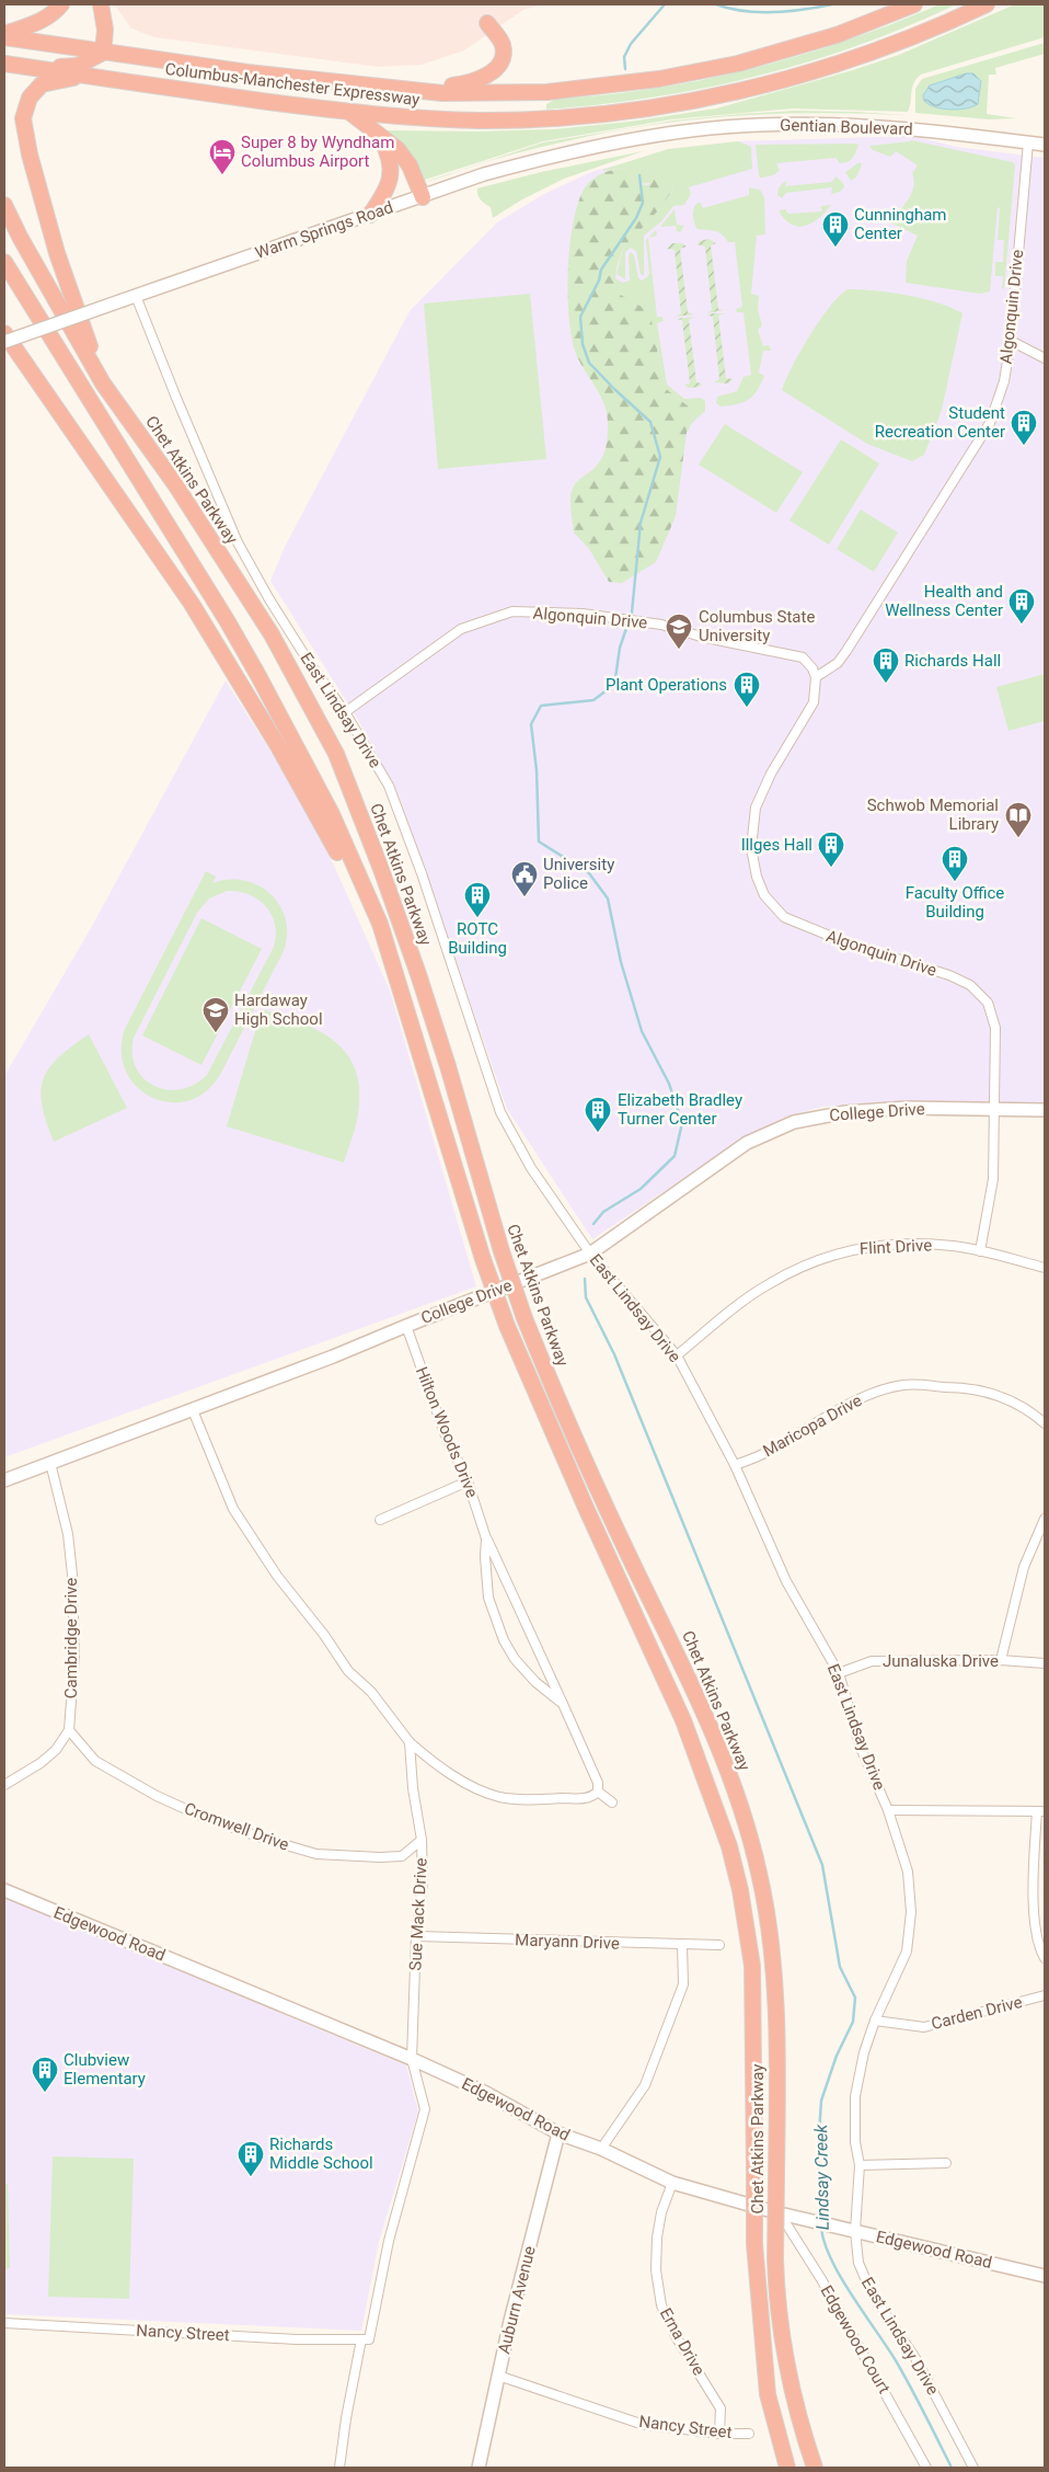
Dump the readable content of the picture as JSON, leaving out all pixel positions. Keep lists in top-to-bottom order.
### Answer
{
  "streets": {
    "highway": ["Columbus-Manchester Expressway", "Chet Atkins Parkway"],
    "street": [
      "Gentian Boulevard",
      "Warm Springs Road",
      "Algonquin Drive",
      "East Lindsay Drive",
      "College Drive",
      "Flint Drive",
      "Maricopa Drive",
      "Hilton Woods Drive",
      "Cambridge Drive",
      "Junaluska Drive",
      "Cromwell Drive",
      "Sue Mack Drive",
      "Edgewood Road",
      "Maryann Drive",
      "Carden Drive",
      "Auburn Avenue",
      "Nancy Street",
      "Edgewood Court",
      "Erna Drive"
    ]
  },
  "crossings": [
    ["Gentian Boulevard", "Warm Springs Road"],
    ["Gentian Boulevard", "Algonquin Drive"],
    ["Warm Springs Road", "East Lindsay Drive"],
    ["Algonquin Drive", "East Lindsay Drive"],
    ["Algonquin Drive", "College Drive"],
    ["Algonquin Drive", "Flint Drive"],
    ["East Lindsay Drive", "College Drive"],
    ["East Lindsay Drive", "Flint Drive"],
    ["East Lindsay Drive", "Maricopa Drive"],
    ["East Lindsay Drive", "Junaluska Drive"],
    ["East Lindsay Drive", "Edgewood Road"],
    ["East Lindsay Drive", "Carden Drive"],
    ["College Drive", "Hilton Woods Drive"],
    ["College Drive", "Cambridge Drive"],
    ["Cambridge Drive", "Cromwell Drive"],
    ["Cromwell Drive", "Sue Mack Drive"],
    ["Sue Mack Drive", "Edgewood Road"],
    ["Sue Mack Drive", "Maryann Drive"],
    ["Sue Mack Drive", "Nancy Street"],
    ["Edgewood Road", "Auburn Avenue"],
    ["Edgewood Road", "Edgewood Court"],
    ["Edgewood Road", "Erna Drive"],
    ["Auburn Avenue", "Nancy Street"],
    ["Nancy Street", "Erna Drive"]
  ],
  "water": ["Lindsay Creek"],
  "places": {
    "hotel": ["Super 8 by Wyndham Columbus Airport"],
    "building": [
      "Cunningham Center",
      "Student Recreation Center",
      "Health and Wellness Center",
      "Richards Hall",
      "Plant Operations",
      "Illges Hall",
      "Faculty Office Building",
      "ROTC Building",
      "Elizabeth Bradley Turner Center",
      "Clubview Elementary",
      "Richards Middle School"
    ],
    "school or university": ["Columbus State University", "Hardaway High School"],
    "library": ["Schwob Memorial Library"],
    "public building": ["University Police"]
  }
}
